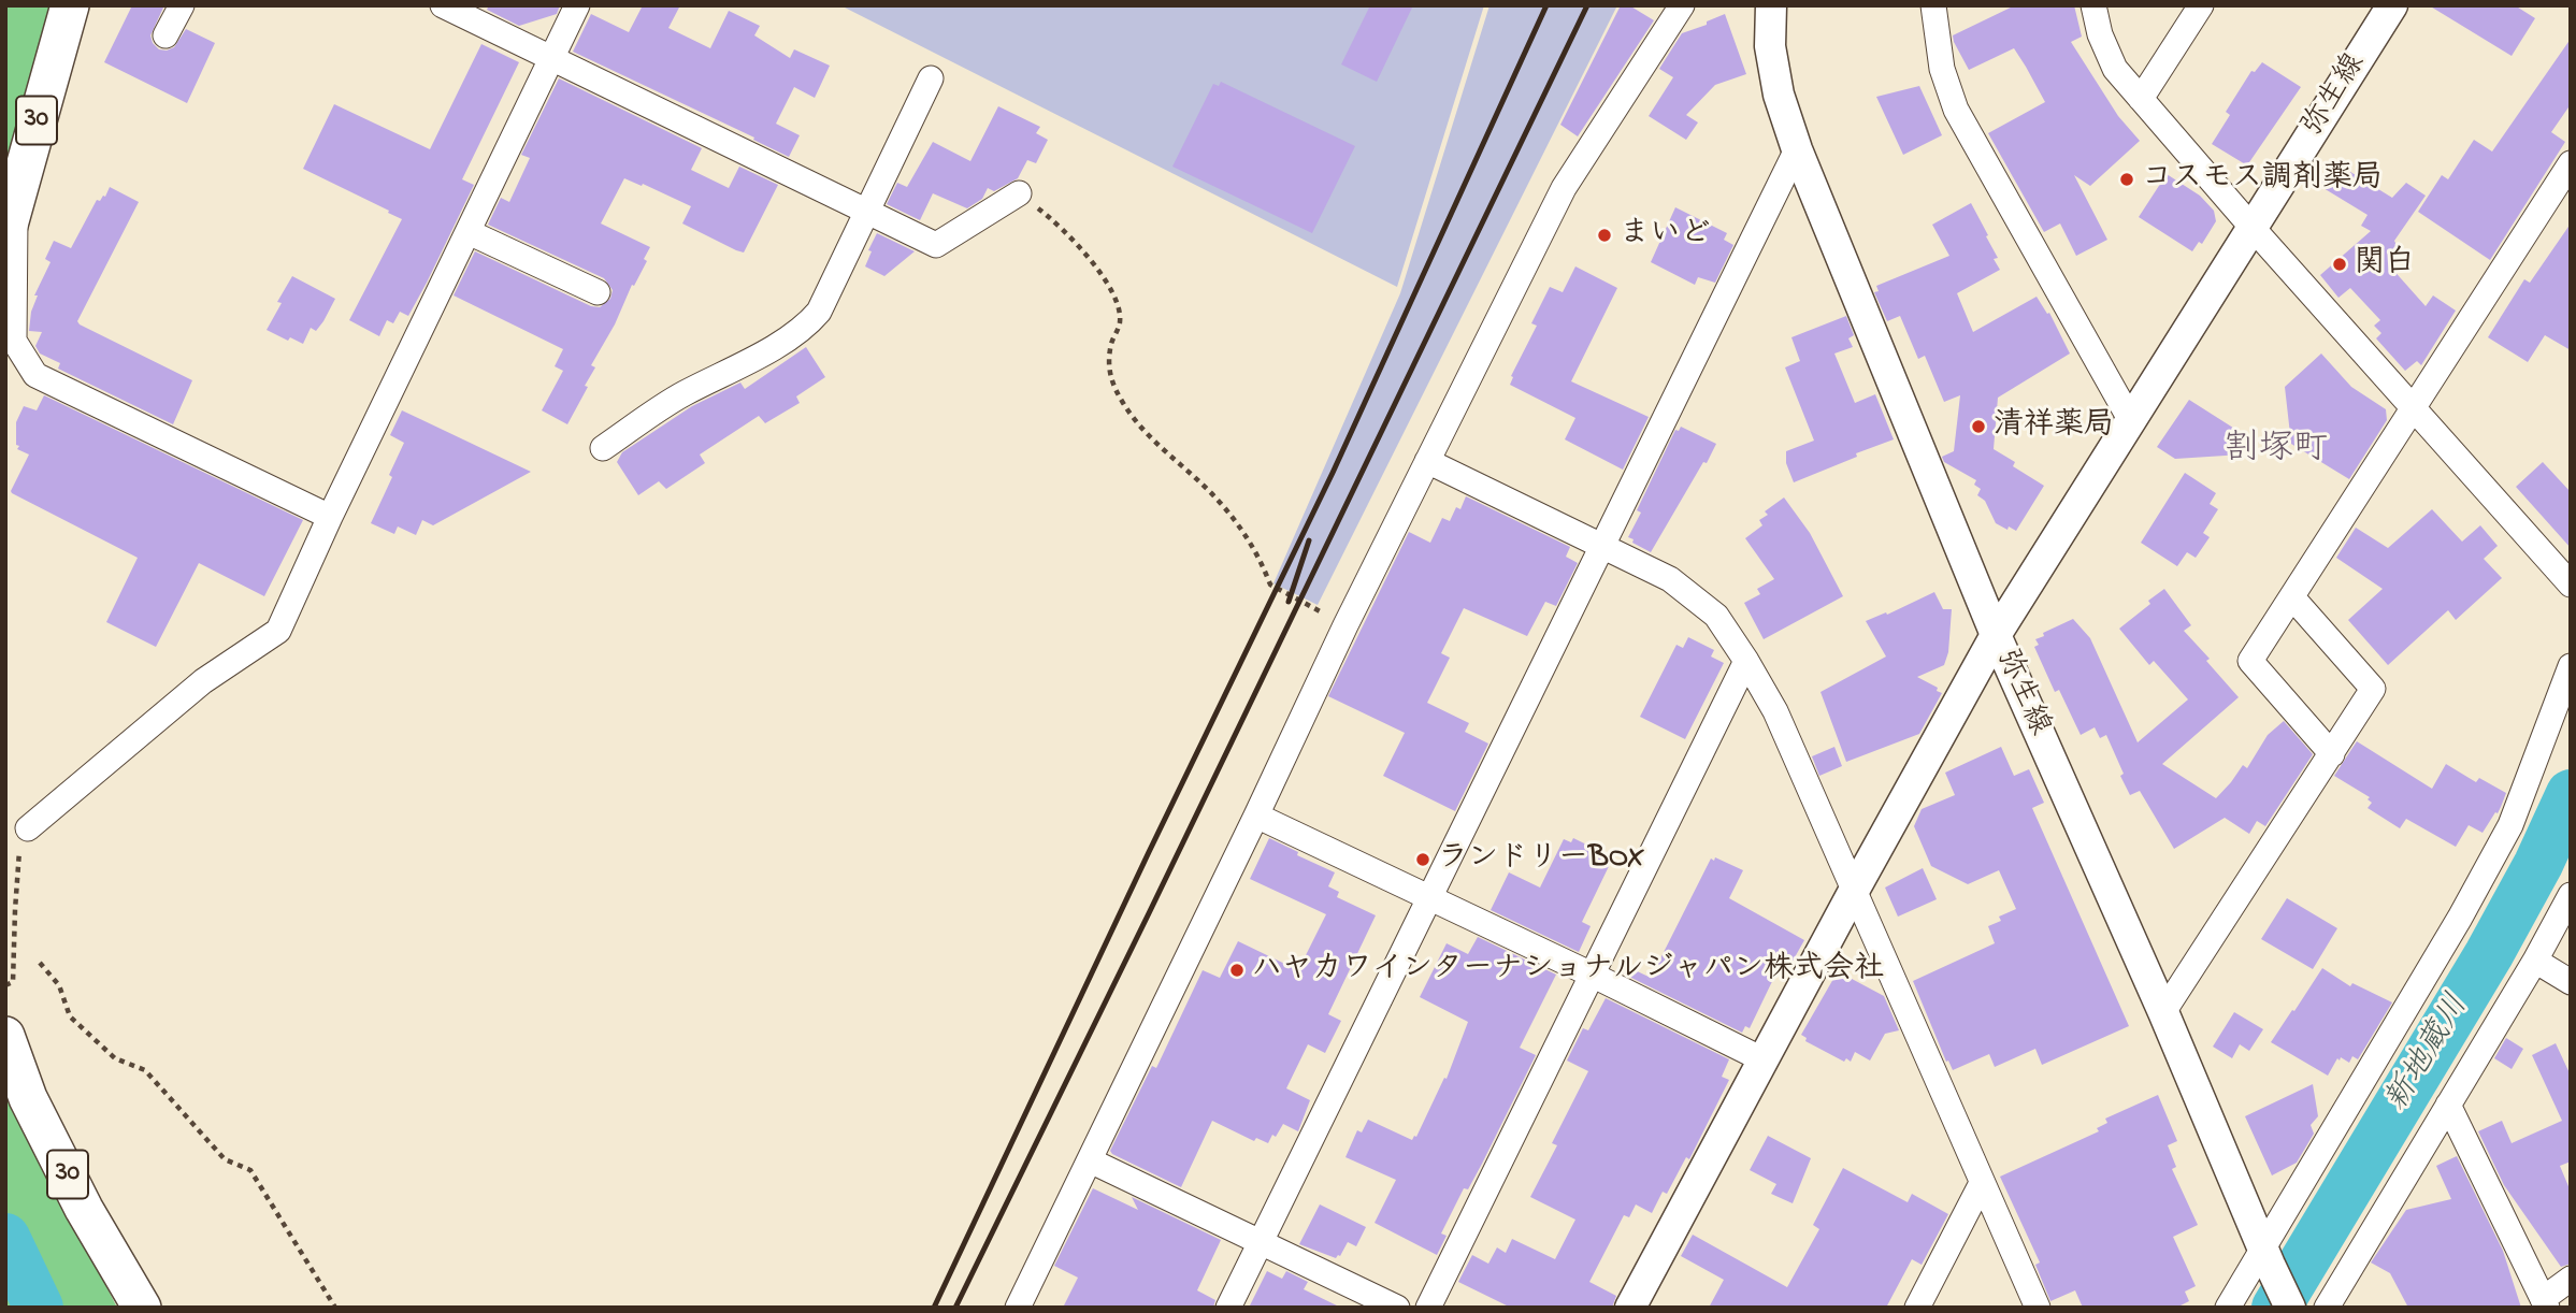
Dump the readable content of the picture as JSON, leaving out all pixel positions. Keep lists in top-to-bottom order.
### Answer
{
  "streets": {
    "main road": ["30"],
    "street": ["弥生線"]
  },
  "districts": ["割塚町"],
  "water": ["新地蔵川"],
  "places": [
    "コスモス調剤薬局",
    "まいど",
    "関白",
    "清祥薬局",
    "ランドリーBOX",
    "ハヤカワインターナショナルジャパン株式会社"
  ]
}
